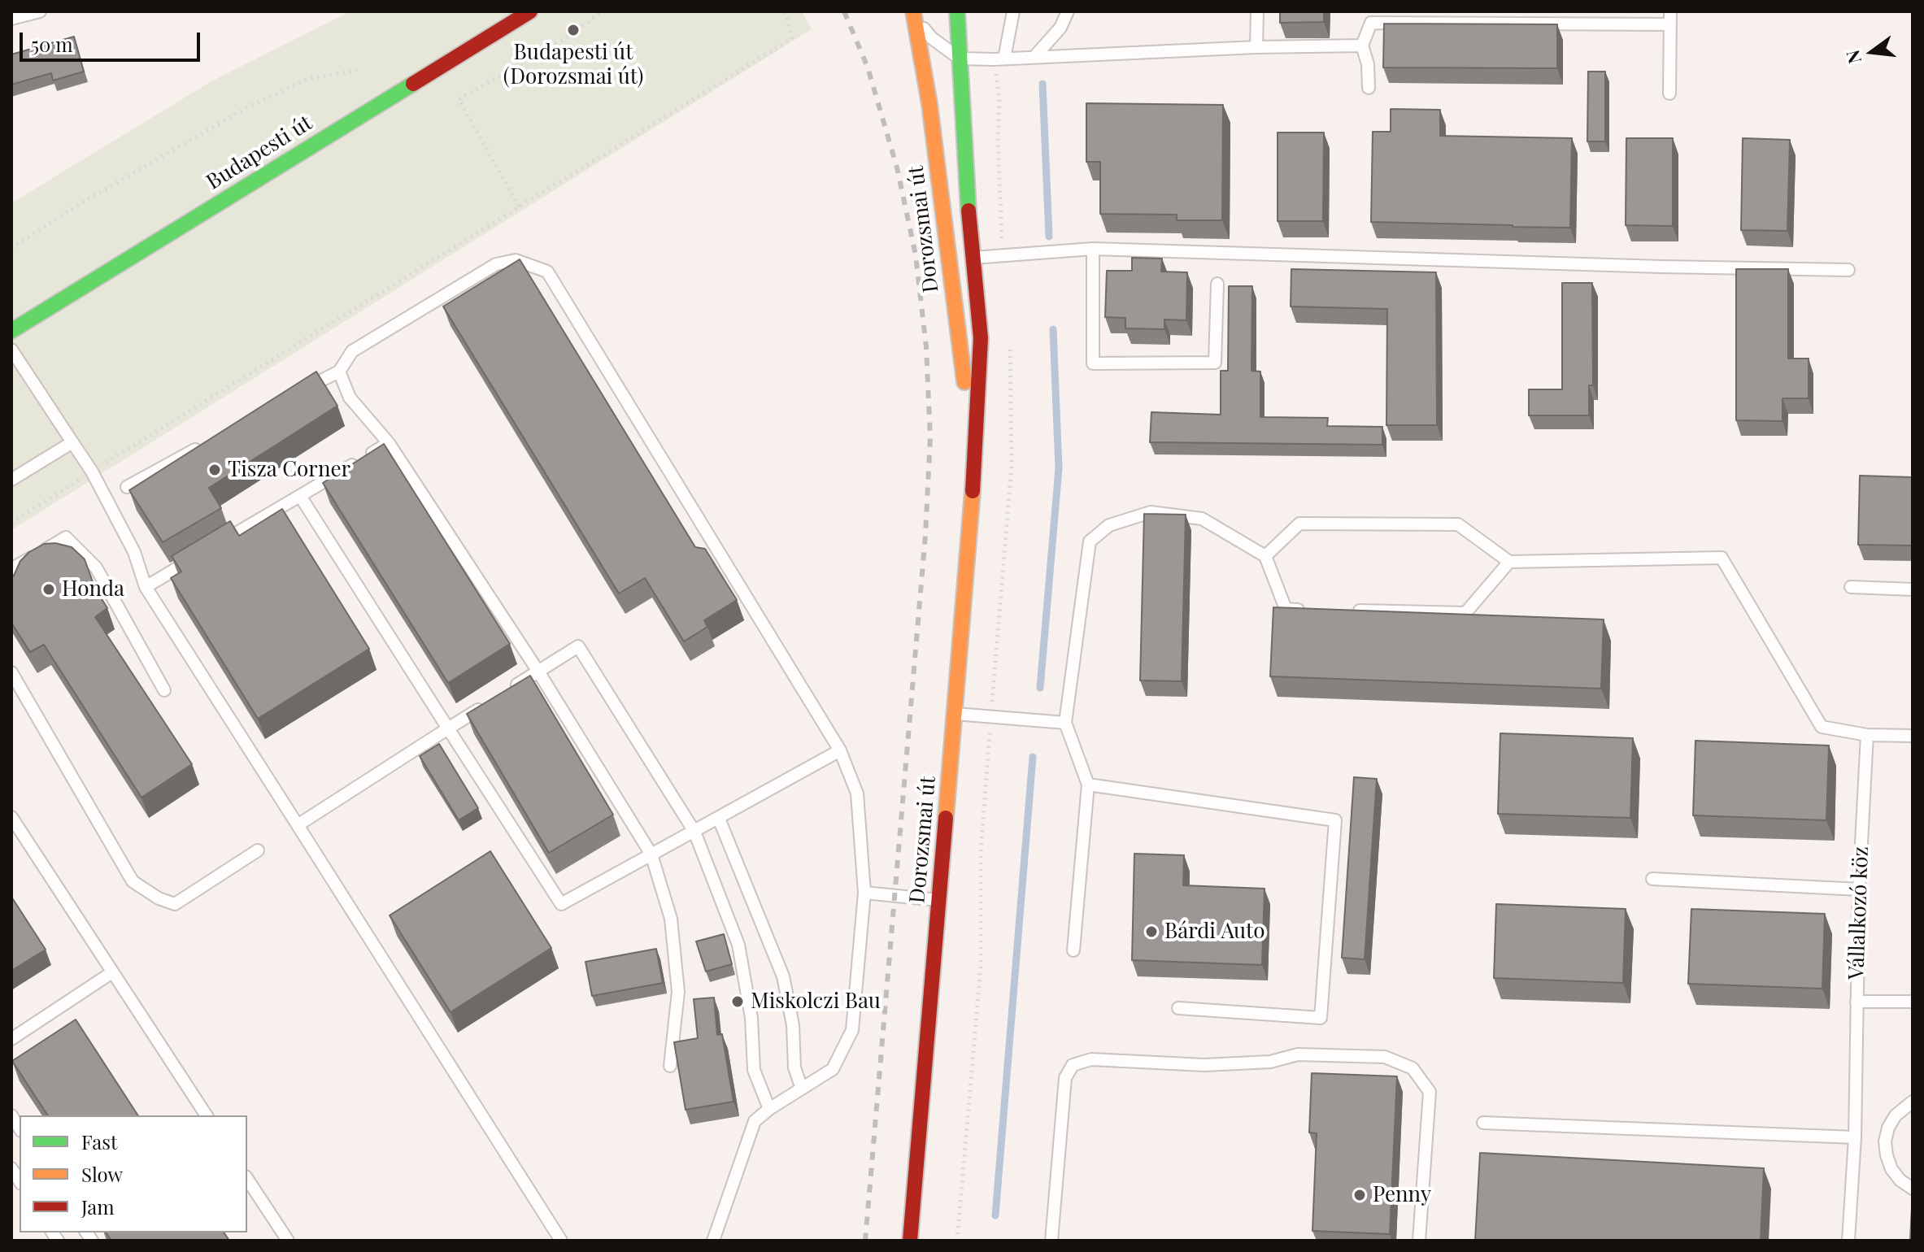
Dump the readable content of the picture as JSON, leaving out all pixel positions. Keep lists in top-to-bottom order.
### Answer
{
  "streets": {
    "main road": ["Budapesti út", "Dorozsmai út"],
    "lane": ["Vállalkozó köz"]
  },
  "places": [
    "Budapesti út (Dorozsmai út)",
    "Tisza Corner",
    "Honda",
    "Bárdi Auto",
    "Miskolczi Bau",
    "Penny"
  ],
  "legend": ["Fast", "Slow", "Jam"],
  "scale_bar": "50 m",
  "north": "left"
}
